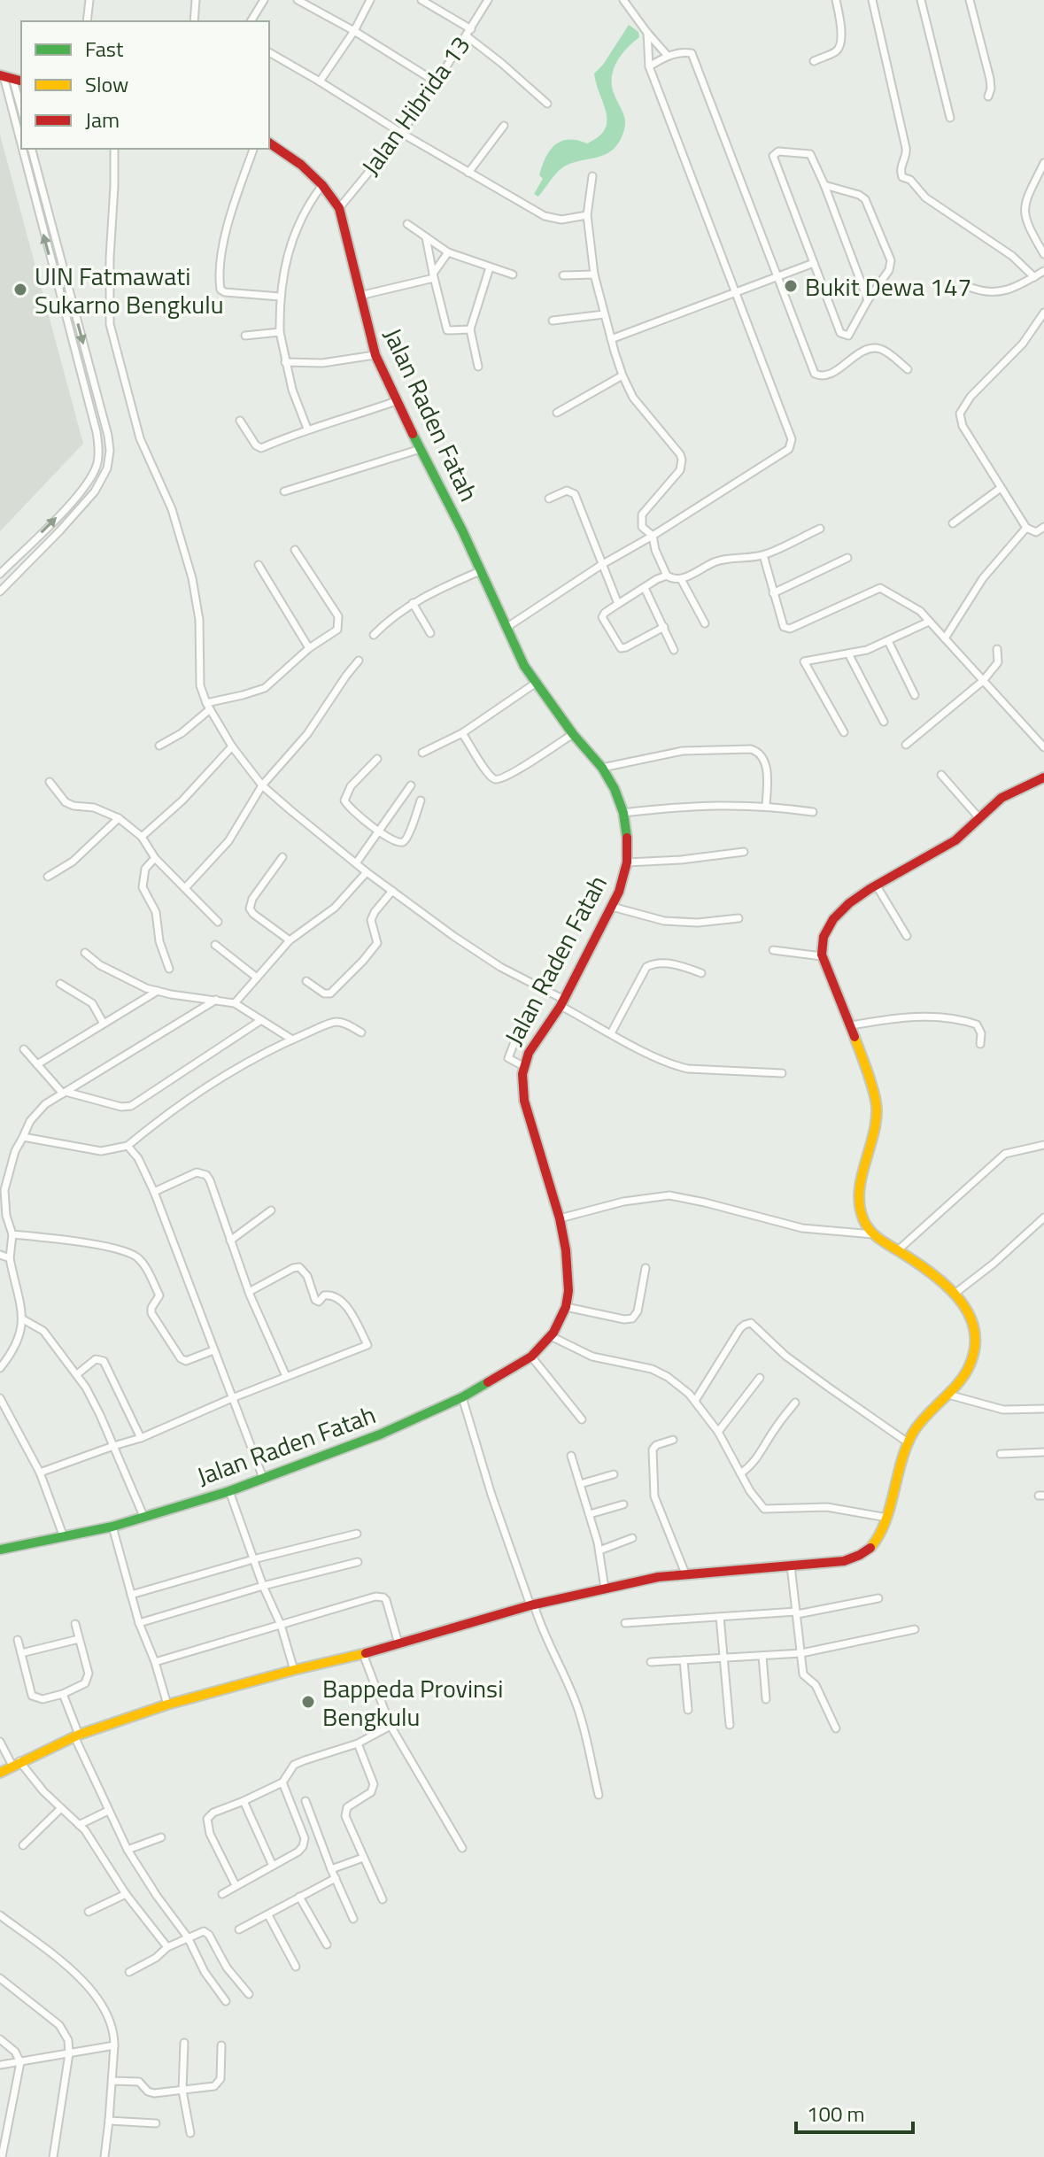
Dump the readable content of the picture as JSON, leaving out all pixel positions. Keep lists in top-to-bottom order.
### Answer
{
  "streets": {
    "main road": ["Jalan Raden Fatah"],
    "street": ["Jalan Hibrida 13"]
  },
  "crossings": [
    ["Jalan Hibrida 13", "Jalan Raden Fatah"]
  ],
  "places": ["Bukit Dewa 147", "UIN Fatmawati Sukarno Bengkulu", "Bappeda Provinsi Bengkulu"],
  "legend": ["Fast", "Slow", "Jam"],
  "scale_bar": "100 m"
}
